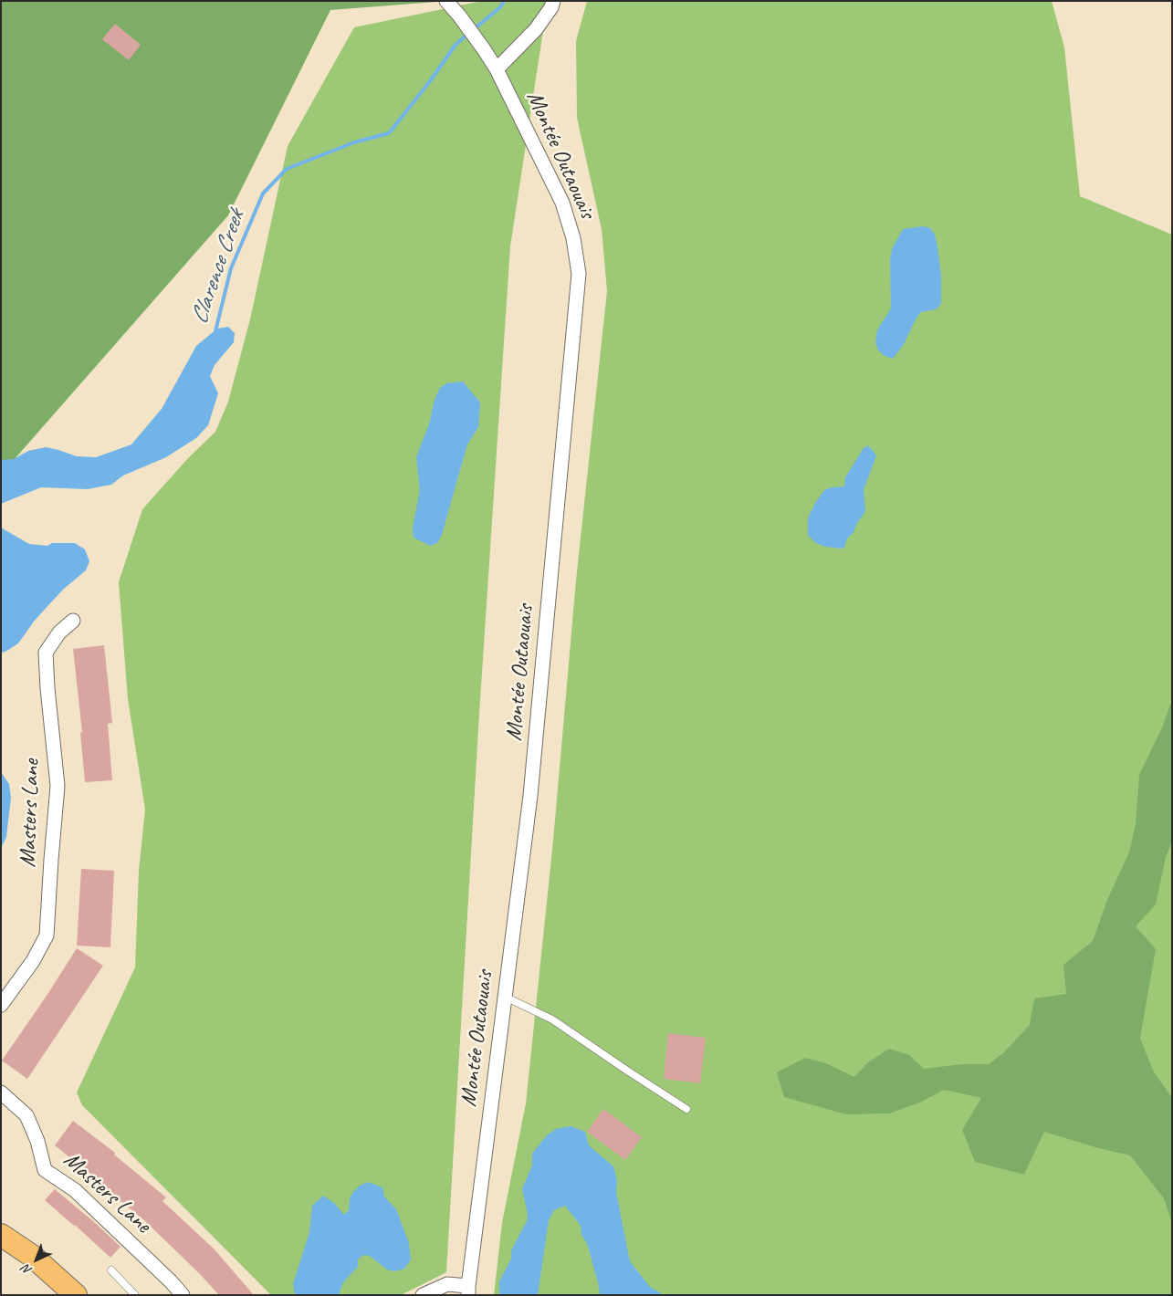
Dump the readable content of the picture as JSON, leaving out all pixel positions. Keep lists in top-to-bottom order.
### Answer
{
  "streets": {
    "street": ["Montée Outaouais", "Masters Lane"]
  },
  "water": ["Clarence Creek"],
  "north": "bottom left"
}
